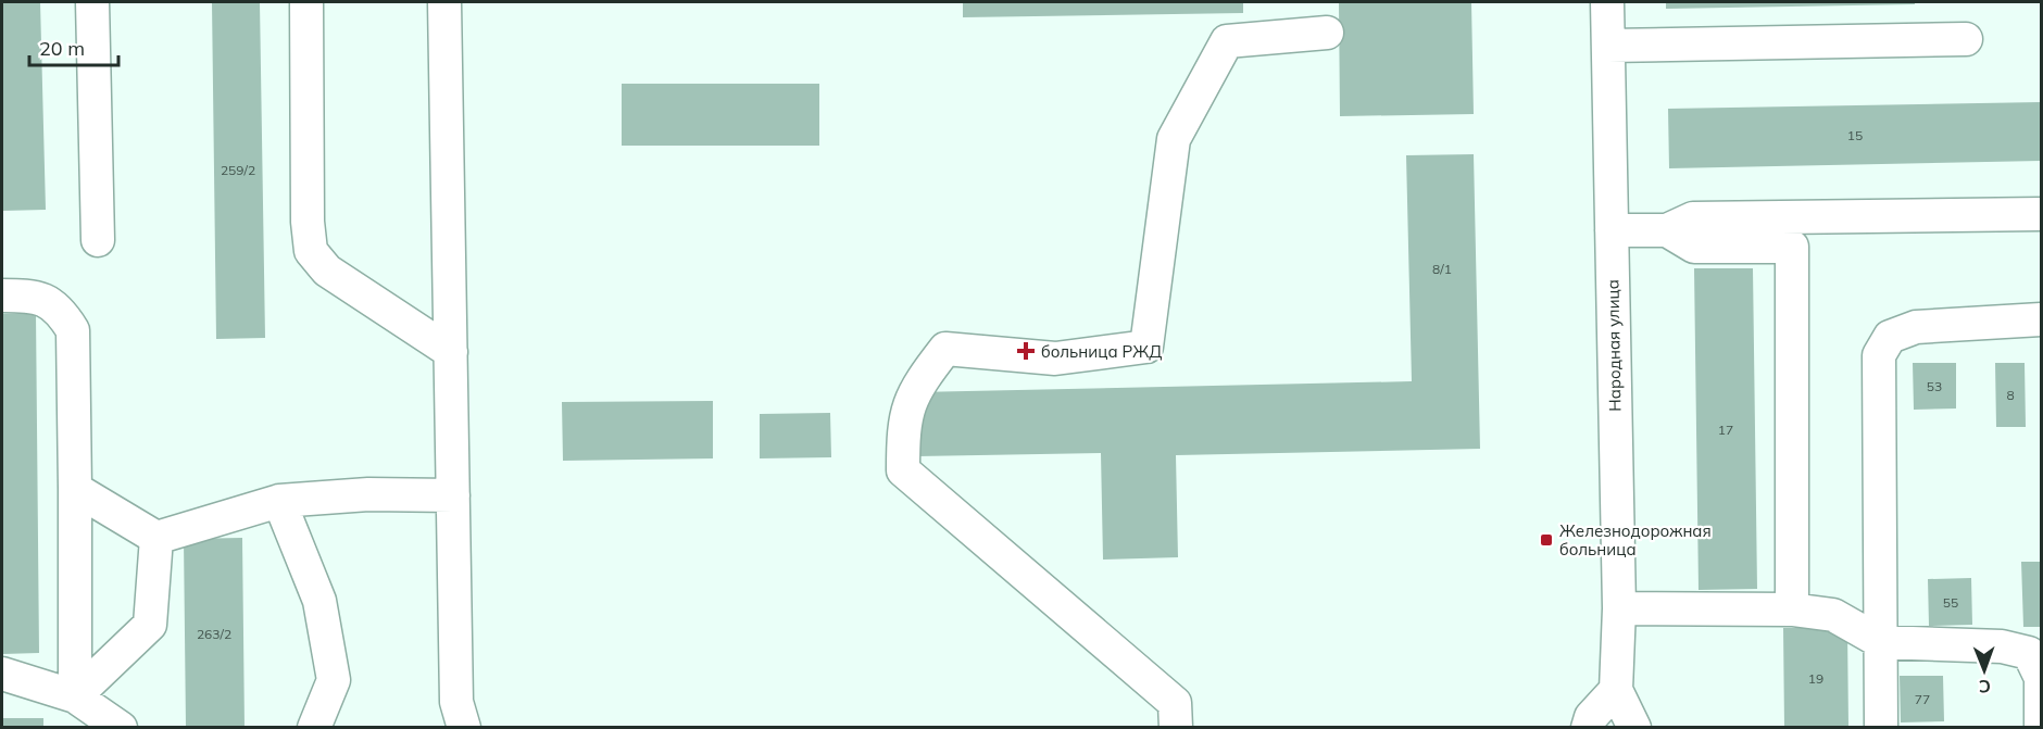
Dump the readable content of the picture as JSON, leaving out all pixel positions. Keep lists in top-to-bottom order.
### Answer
{
  "streets": {
    "street": ["Народная улица"]
  },
  "places": {
    "health": ["больница РЖД"],
    "transit": ["Железнодорожная больница"]
  },
  "house_numbers": [
    "15",
    "259/2",
    "8/1",
    "53",
    "8",
    "17",
    "55",
    "263/2",
    "19",
    "77"
  ],
  "scale_bar": "20 m",
  "north": "bottom"
}
